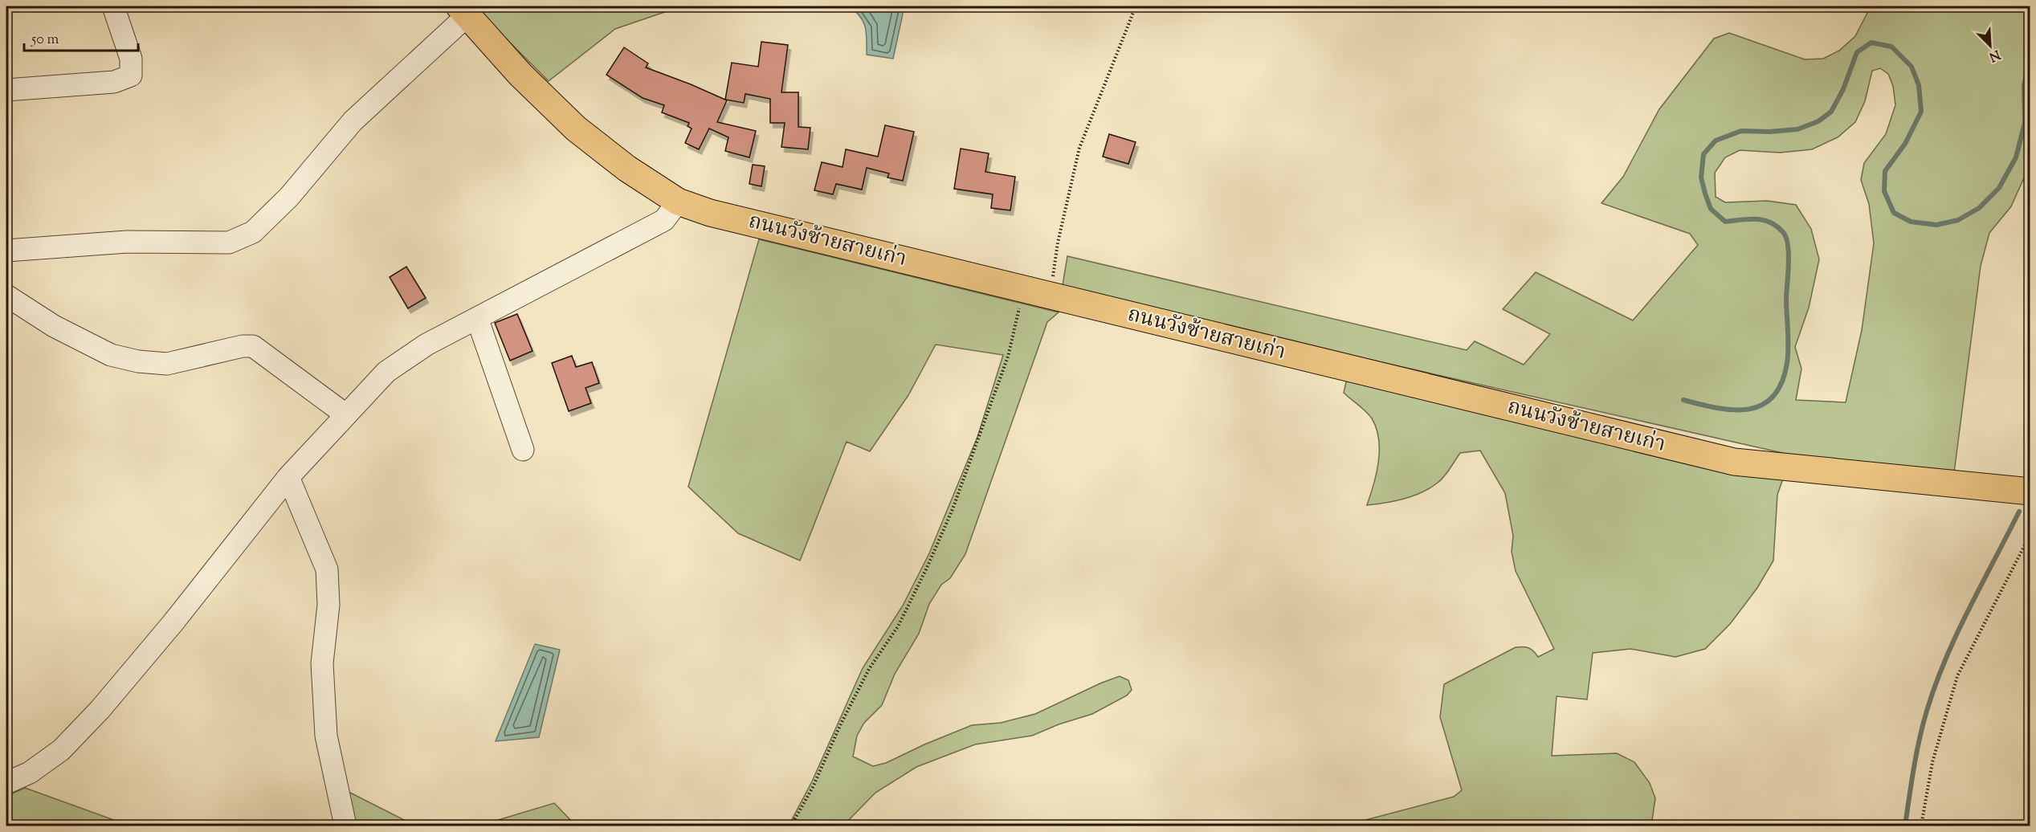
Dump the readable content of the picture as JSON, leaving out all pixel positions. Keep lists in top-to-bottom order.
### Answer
{
  "streets": {
    "main road": ["ถนนวังซ้ายสายเก่า"]
  },
  "scale_bar": "50 m",
  "north": "bottom right"
}
